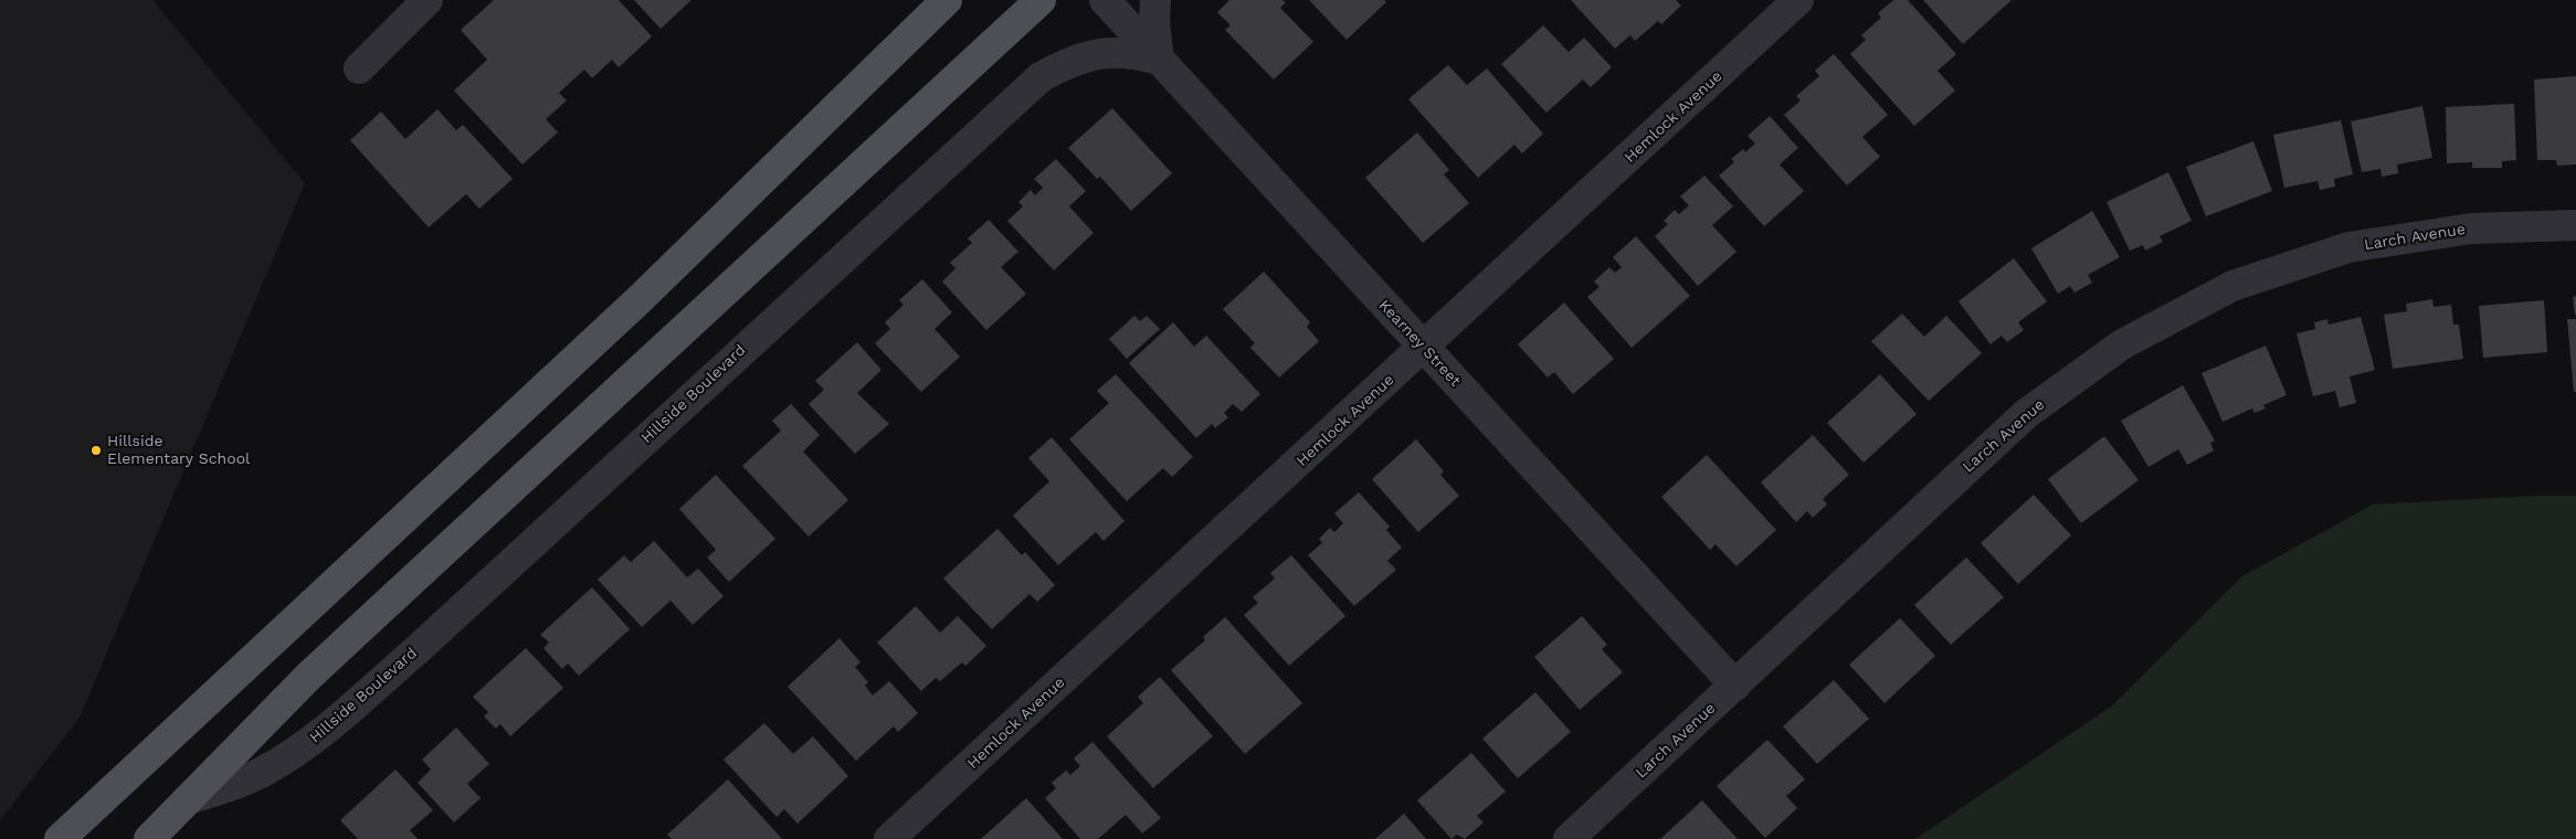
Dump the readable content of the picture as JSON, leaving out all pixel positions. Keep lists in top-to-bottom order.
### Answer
{
  "streets": {
    "main road": ["Hillside Boulevard"],
    "street": ["Hemlock Avenue", "Larch Avenue", "Kearney Street"]
  },
  "crossings": [
    ["Hemlock Avenue", "Kearney Street"],
    ["Larch Avenue", "Kearney Street"],
    ["Kearney Street", "Hillside Boulevard"]
  ],
  "places": ["Hillside Elementary School"]
}
